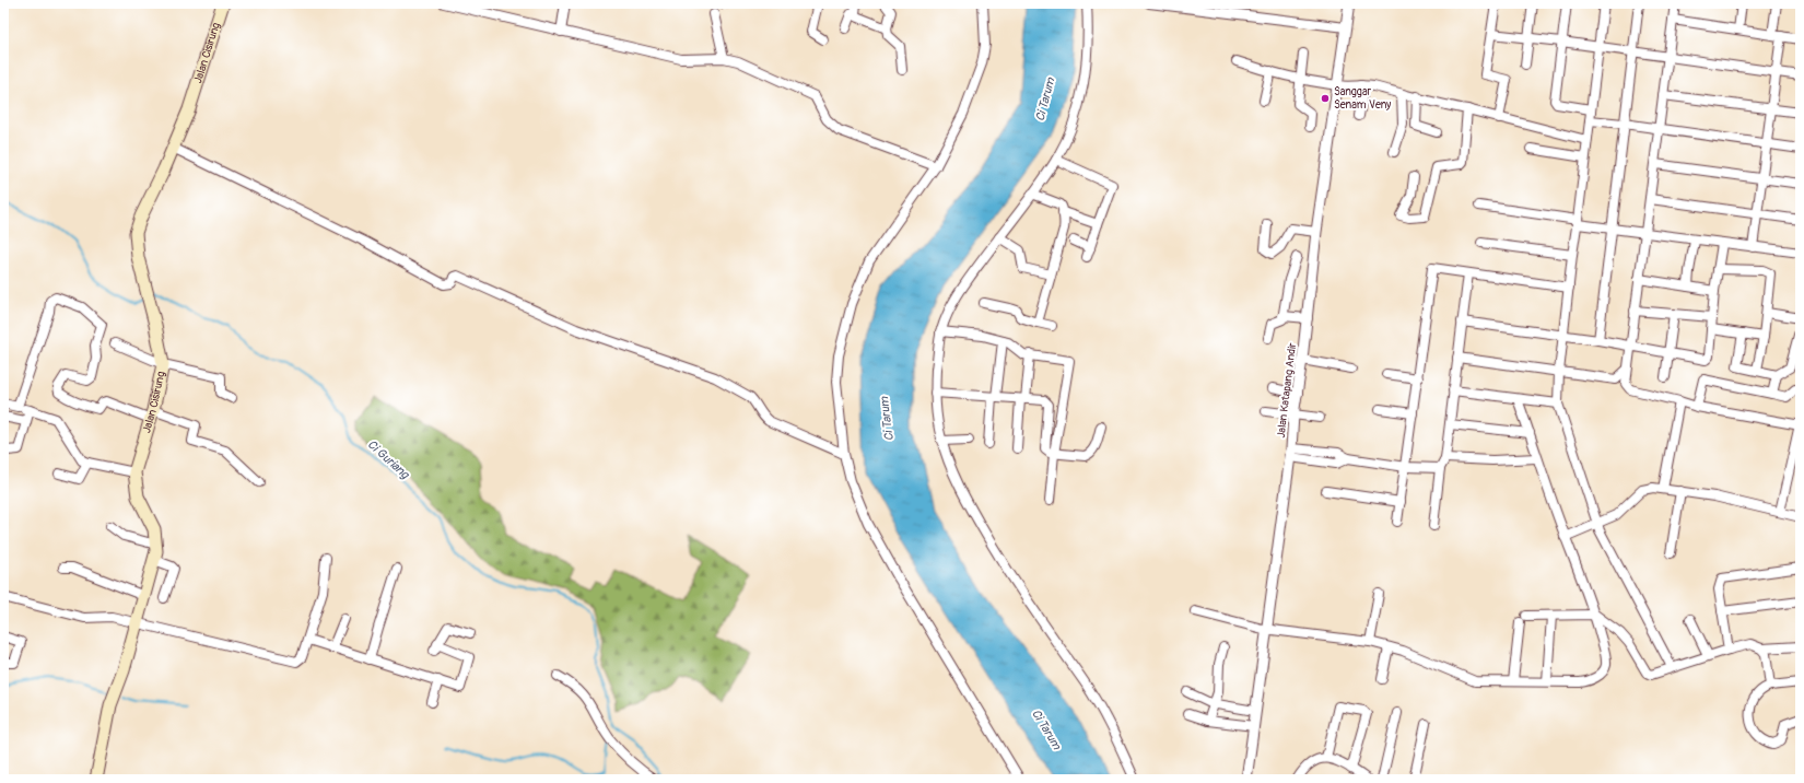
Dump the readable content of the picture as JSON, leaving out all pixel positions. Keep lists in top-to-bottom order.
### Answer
{
  "streets": {
    "main road": ["Jalan Cisirung"],
    "street": ["Jalan Katapang Andir"]
  },
  "water": ["Ci Tarum", "Ci Guriang"],
  "places": ["Sanggar Senam Veny"]
}
